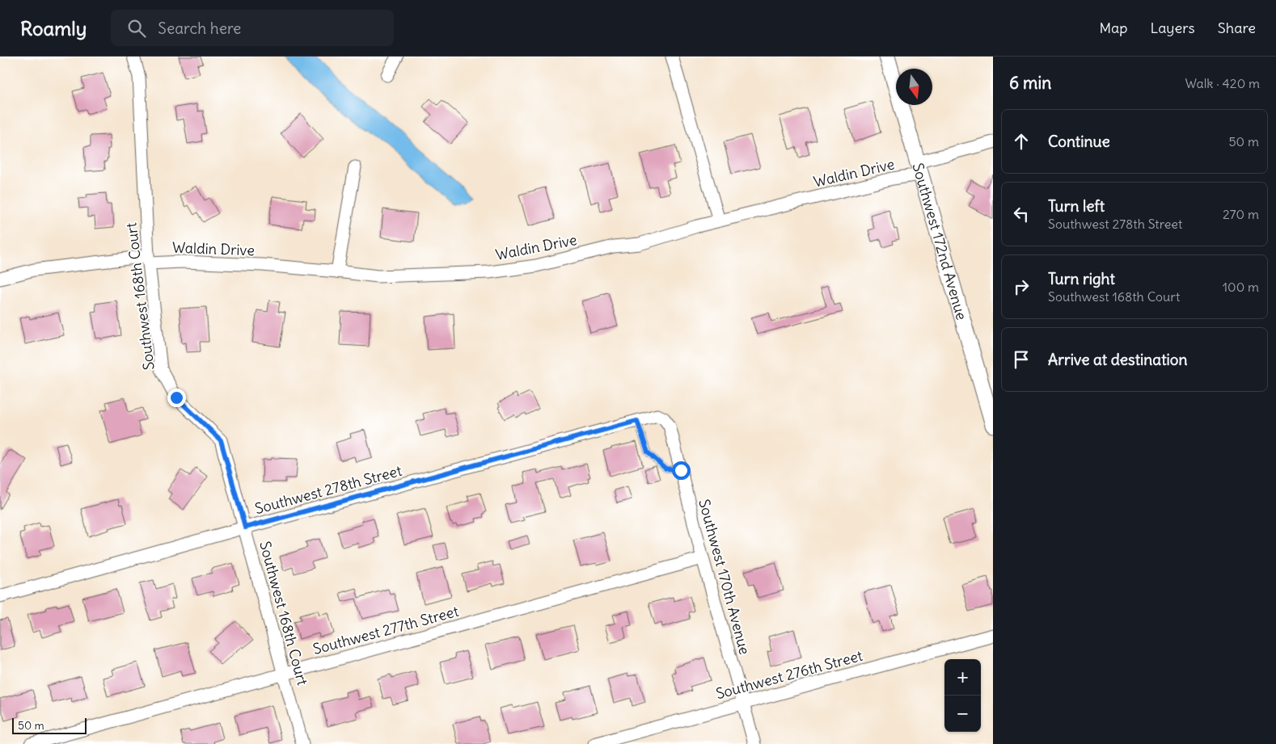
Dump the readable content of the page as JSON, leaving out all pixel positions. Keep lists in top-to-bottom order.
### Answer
{
  "streets": {
    "street": [
      "Waldin Drive",
      "Southwest 172nd Avenue",
      "Southwest 168th Court",
      "Southwest 278th Street",
      "Southwest 170th Avenue",
      "Southwest 277th Street",
      "Southwest 276th Street"
    ]
  },
  "crossings": [
    ["Waldin Drive", "Southwest 172nd Avenue"],
    ["Waldin Drive", "Southwest 168th Court"],
    ["Southwest 168th Court", "Southwest 278th Street"],
    ["Southwest 168th Court", "Southwest 277th Street"],
    ["Southwest 278th Street", "Southwest 170th Avenue"],
    ["Southwest 170th Avenue", "Southwest 277th Street"],
    ["Southwest 170th Avenue", "Southwest 276th Street"]
  ],
  "scale_bar": "50 m",
  "north": "bottom",
  "page": {
    "header": "Roamly",
    "search": "Search here",
    "nav": ["Map", "Layers", "Share"],
    "heading": ["6 min", "Walk · 420 m"],
    "list": [
      ["Continue", "50 m"],
      ["Turn left", "Southwest 278th Street", "270 m"],
      ["Turn right", "Southwest 168th Court", "100 m"],
      "Arrive at destination"
    ],
    "map_buttons": ["+", "−"],
    "scale": "50 m"
  }
}
